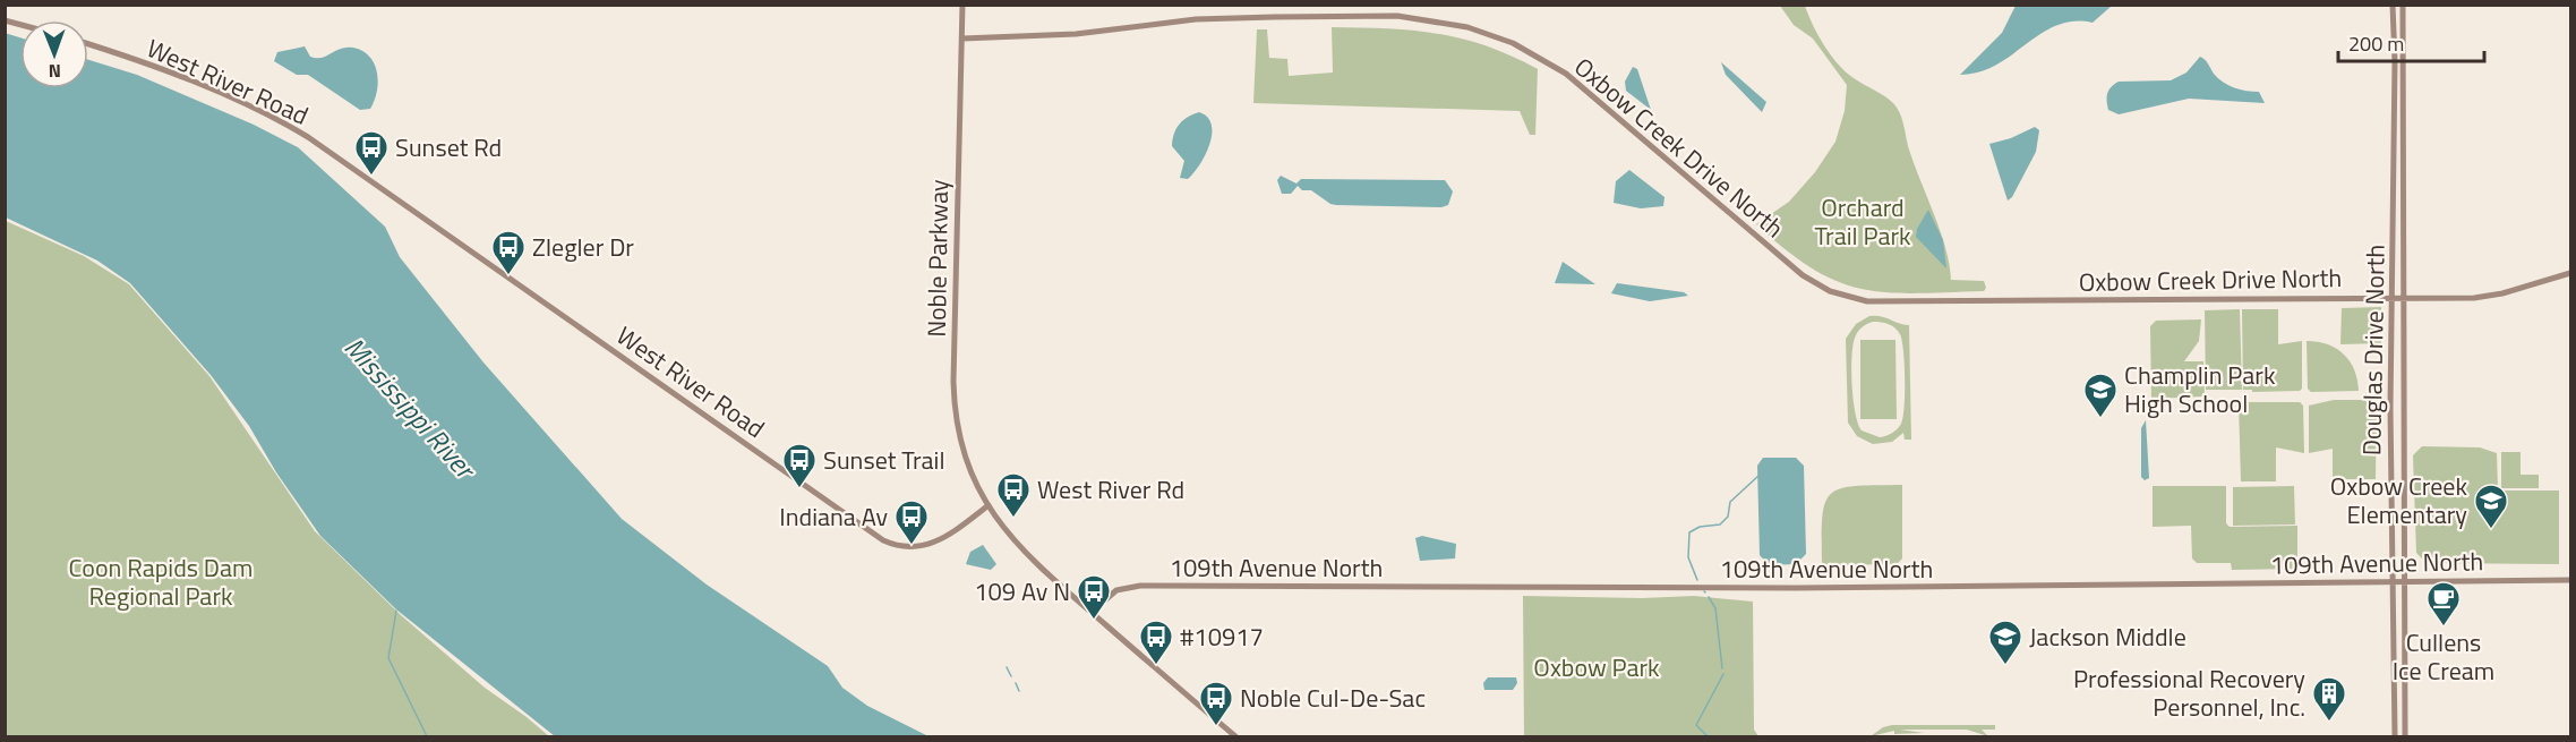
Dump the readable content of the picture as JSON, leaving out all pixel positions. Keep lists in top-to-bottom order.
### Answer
{
  "streets": {
    "street": [
      "West River Road",
      "Oxbow Creek Drive North",
      "Noble Parkway",
      "Douglas Drive North",
      "109th Avenue North"
    ]
  },
  "crossings": [
    ["West River Road", "Noble Parkway"],
    ["Oxbow Creek Drive North", "Noble Parkway"],
    ["Oxbow Creek Drive North", "Douglas Drive North"],
    ["Douglas Drive North", "109th Avenue North"]
  ],
  "water": ["Mississippi River"],
  "parks": ["Orchard Trail Park", "Coon Rapids Dam Regional Park", "Oxbow Park"],
  "places": {
    "bus stop": [
      "Sunset Rd",
      "ZIegler Dr",
      "Sunset Trail",
      "West River Rd",
      "Indiana Av",
      "109 Av N",
      "#10917",
      "Noble Cul-De-Sac"
    ],
    "school or university": ["Champlin Park High School", "Oxbow Creek Elementary", "Jackson Middle"],
    "cafe": ["Cullens Ice Cream"],
    "building": ["Professional Recovery Personnel, Inc."]
  },
  "scale_bar": "200 m",
  "north": "bottom"
}
